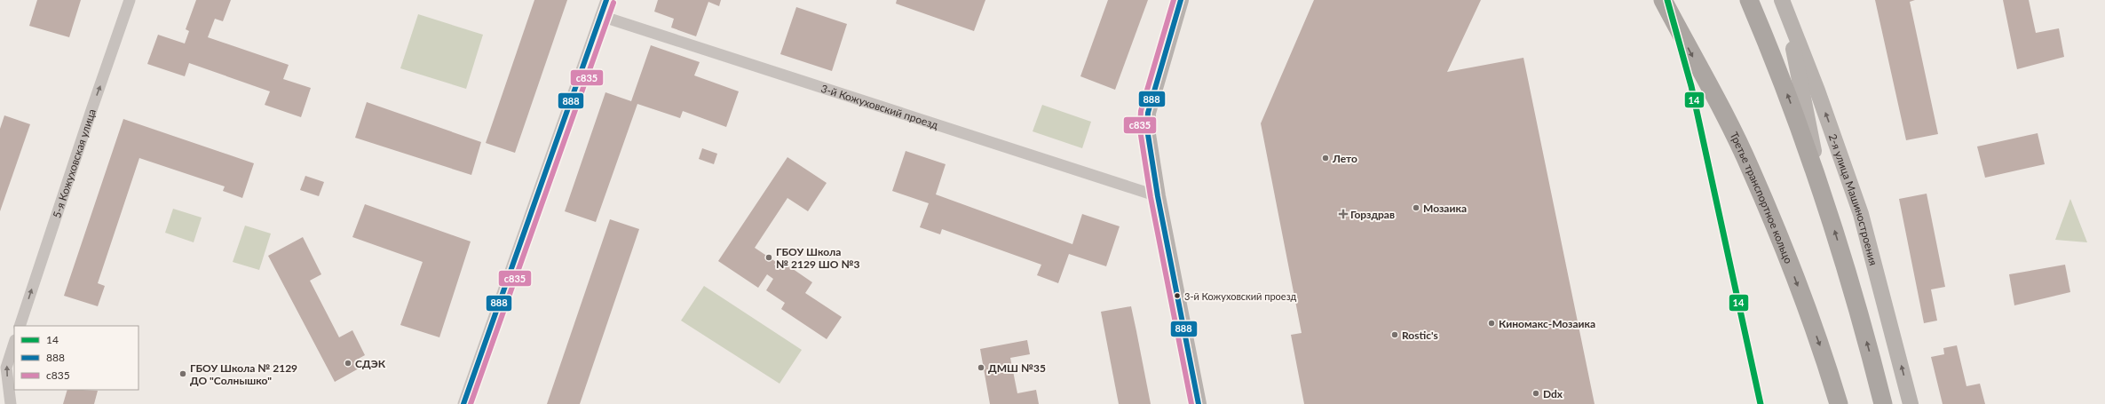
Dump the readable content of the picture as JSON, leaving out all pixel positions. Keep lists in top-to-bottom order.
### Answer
{
  "streets": {
    "main road": ["Третье транспортное кольцо", "2-я улица Машиностроения"],
    "street": ["3-й Кожуховский проезд", "5-я Кожуховская улица"]
  },
  "one_way": ["5-я Кожуховская улица"],
  "places": {
    "other": [
      "Лето",
      "Мозаика",
      "ГБОУ Школа № 2129 ШО №3",
      "3-й Кожуховский проезд",
      "Киномакс-Мозаика",
      "Rostic's",
      "СДЭК",
      "ДМШ №35",
      "ГБОУ Школа № 2129 ДО \"Солнышко\"",
      "Ddx"
    ],
    "health": ["Горздрав"]
  },
  "lines": ["transit line 14", "transit line 888", "transit line с835"],
  "legend": ["14", "888", "с835"]
}
